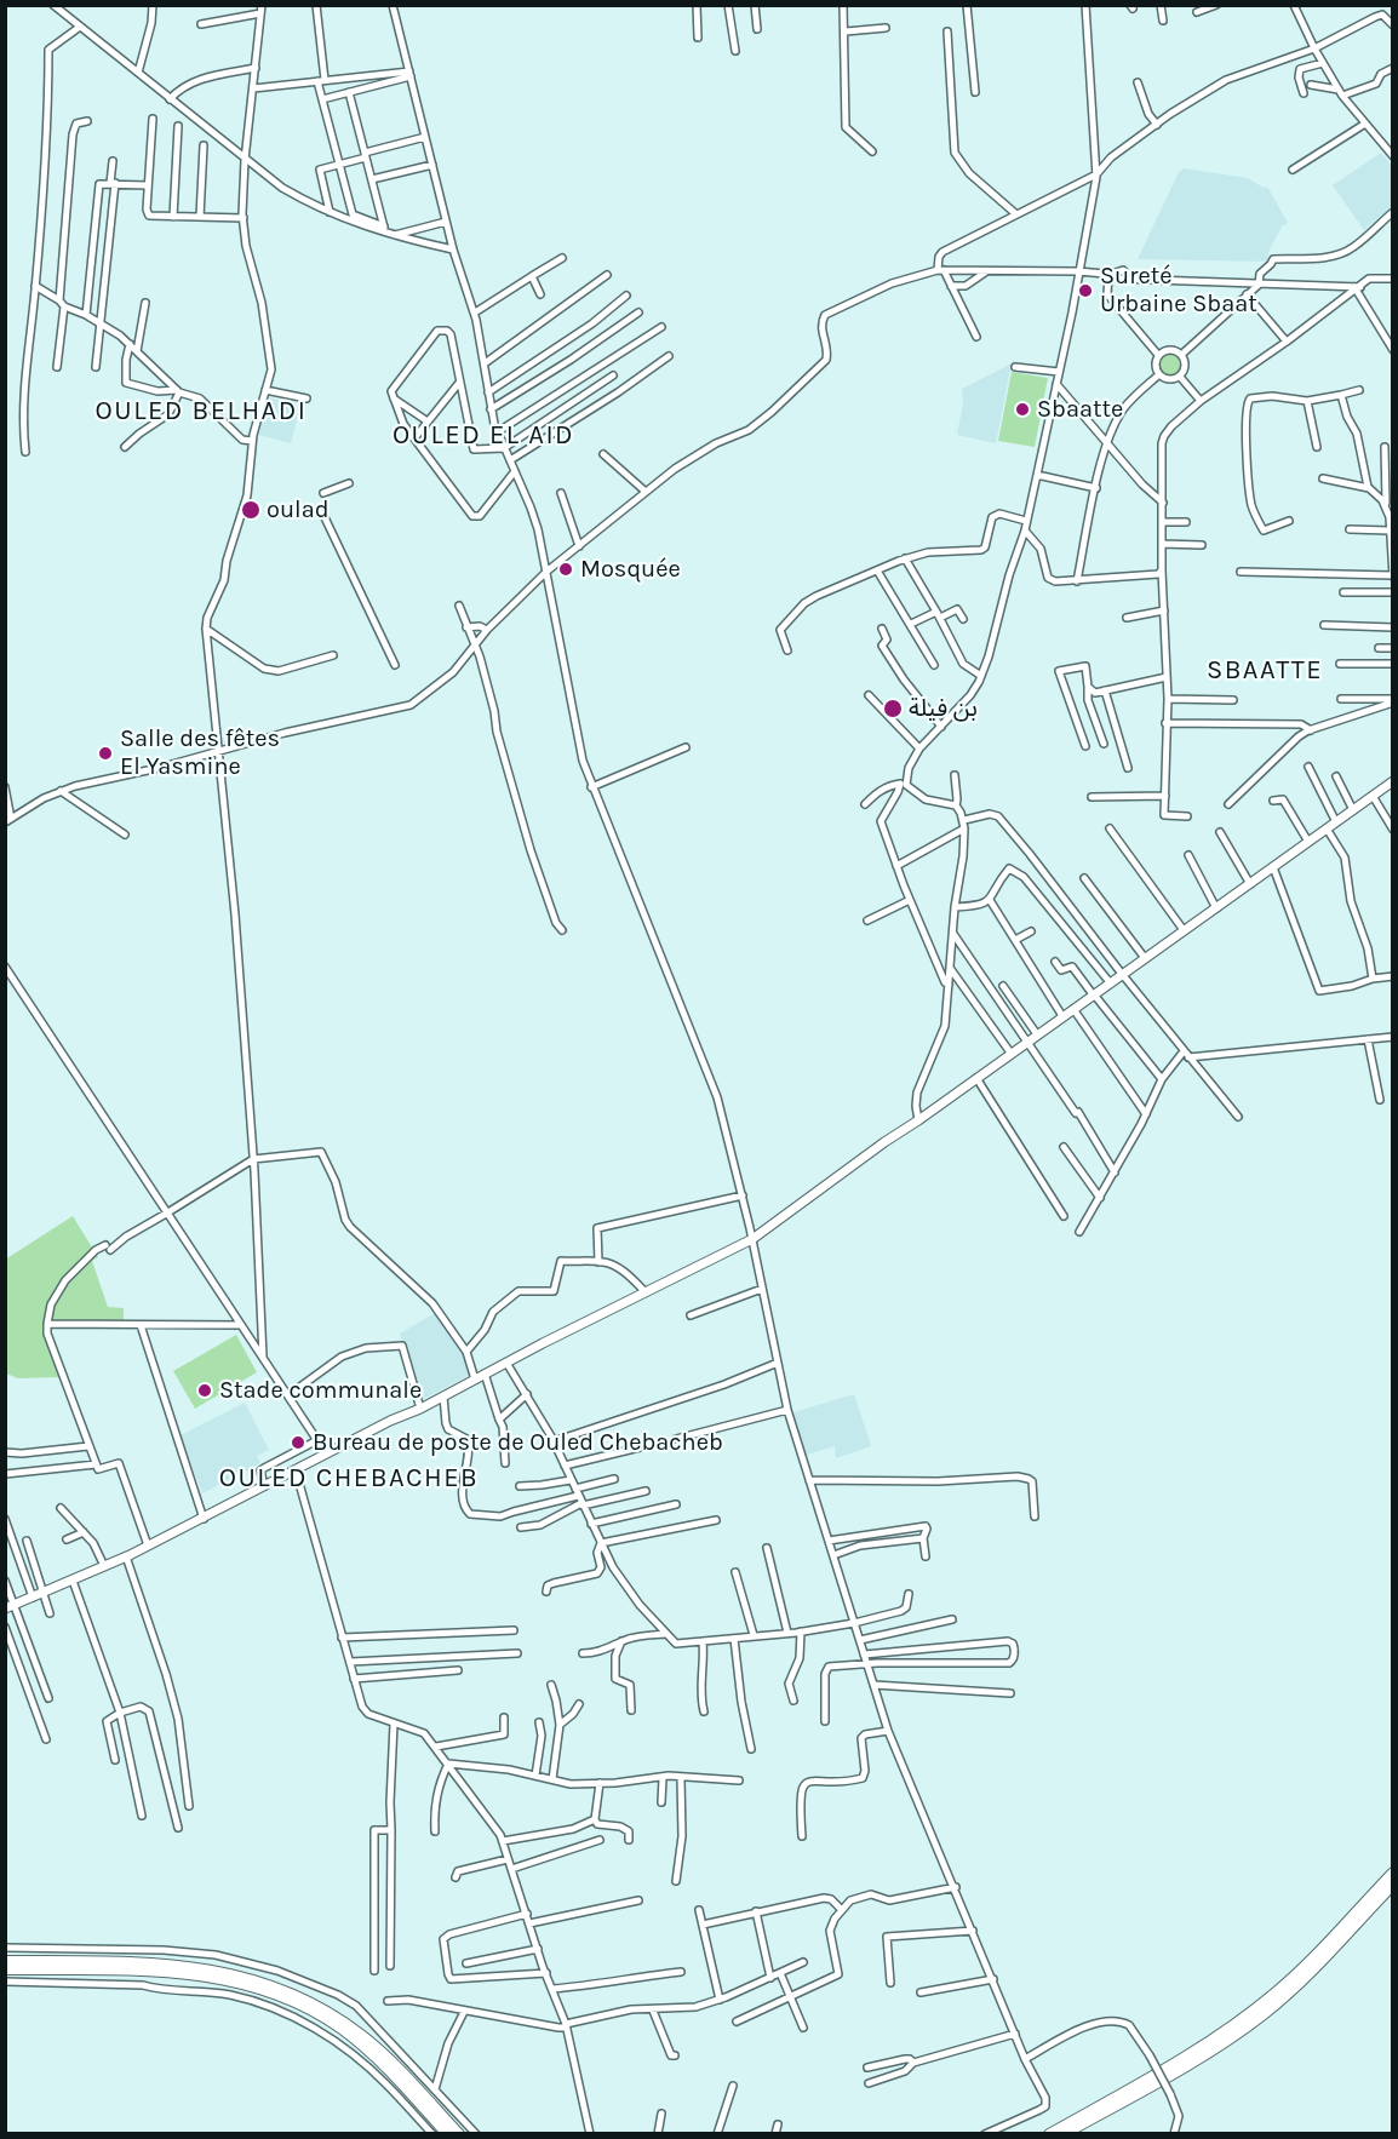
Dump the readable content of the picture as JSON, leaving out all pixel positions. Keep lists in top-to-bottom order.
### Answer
{
  "districts": [
    "OULED BELHADI",
    "OULED EL AID",
    "SBAATTE",
    "OULED CHEBACHEB"
  ],
  "places": [
    "Sureté Urbaine Sbaat",
    "Sbaatte",
    "oulad",
    "Mosquée",
    "بن فيلة",
    "Salle des fêtes El Yasmine",
    "Stade communale",
    "Bureau de poste de Ouled Chebacheb"
  ]
}
